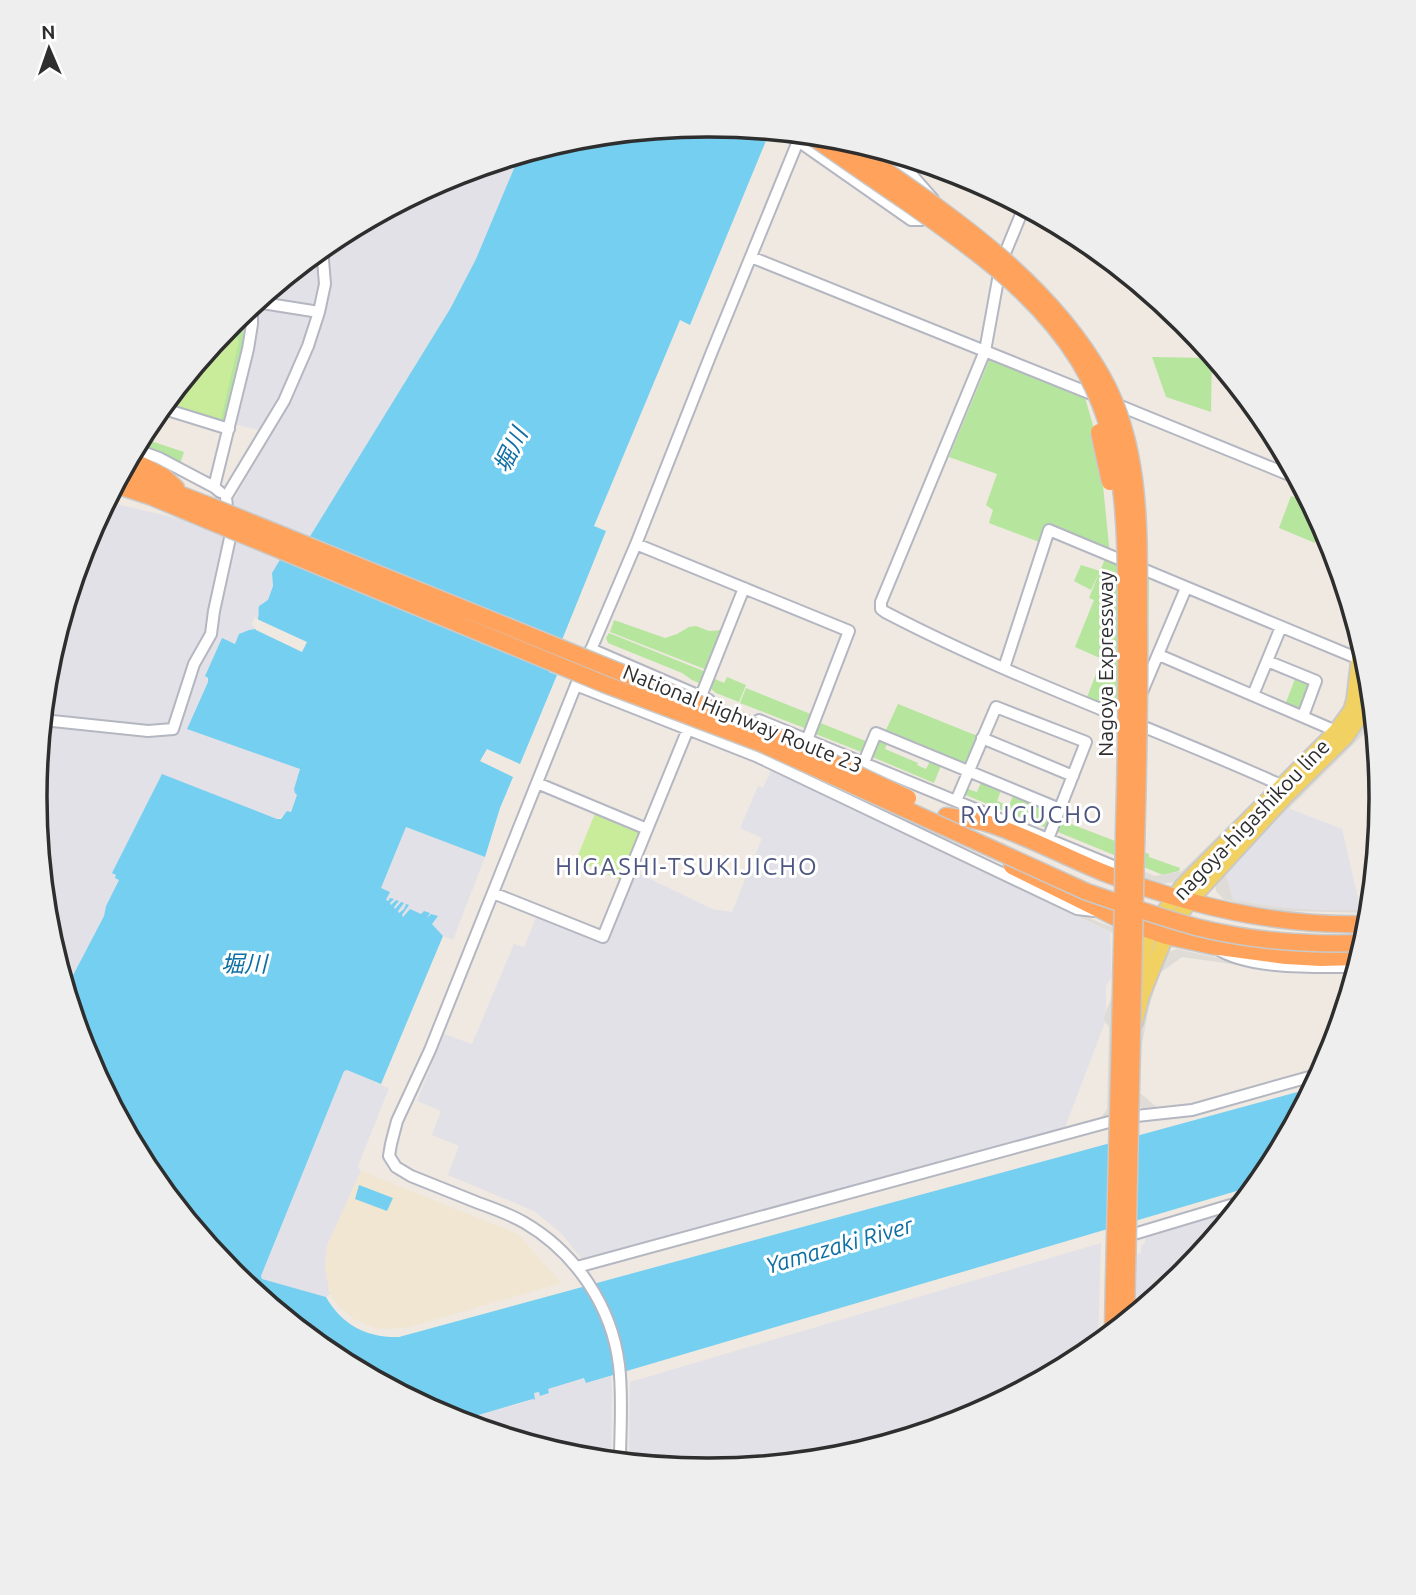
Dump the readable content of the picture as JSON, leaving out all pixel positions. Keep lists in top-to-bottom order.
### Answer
{
  "streets": {
    "highway": ["Nagoya Expressway", "National Highway Route 23"],
    "main road": ["nagoya-higashikou line"]
  },
  "districts": ["RYUGUCHO", "HIGASHI-TSUKIJICHO"],
  "water": ["堀川", "Yamazaki River"],
  "north": "top"
}
